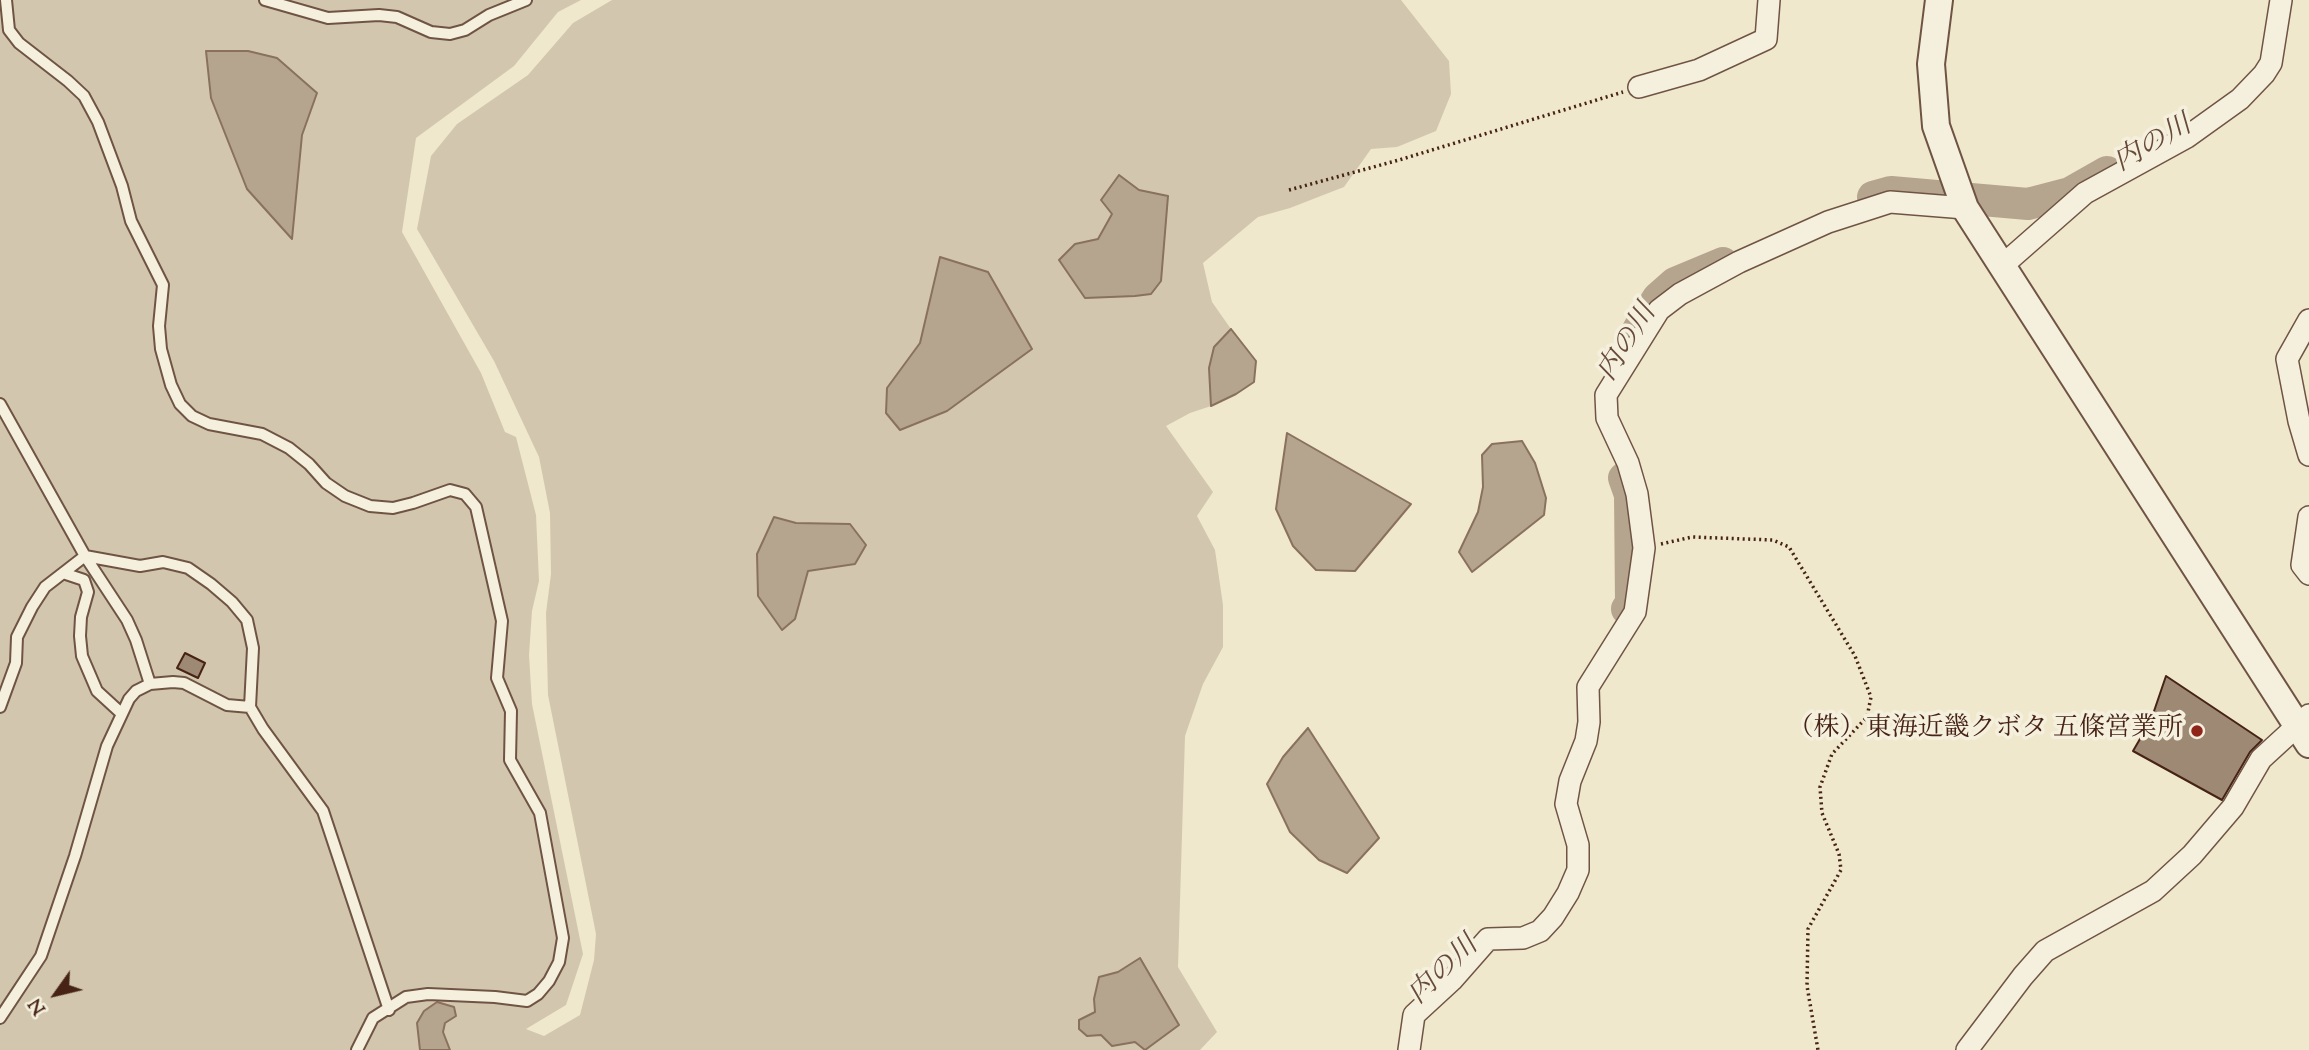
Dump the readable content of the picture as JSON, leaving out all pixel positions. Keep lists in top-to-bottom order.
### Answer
{
  "water": ["内の川"],
  "places": ["（株）東海近畿クボタ 五條営業所"],
  "north": "bottom left"
}
